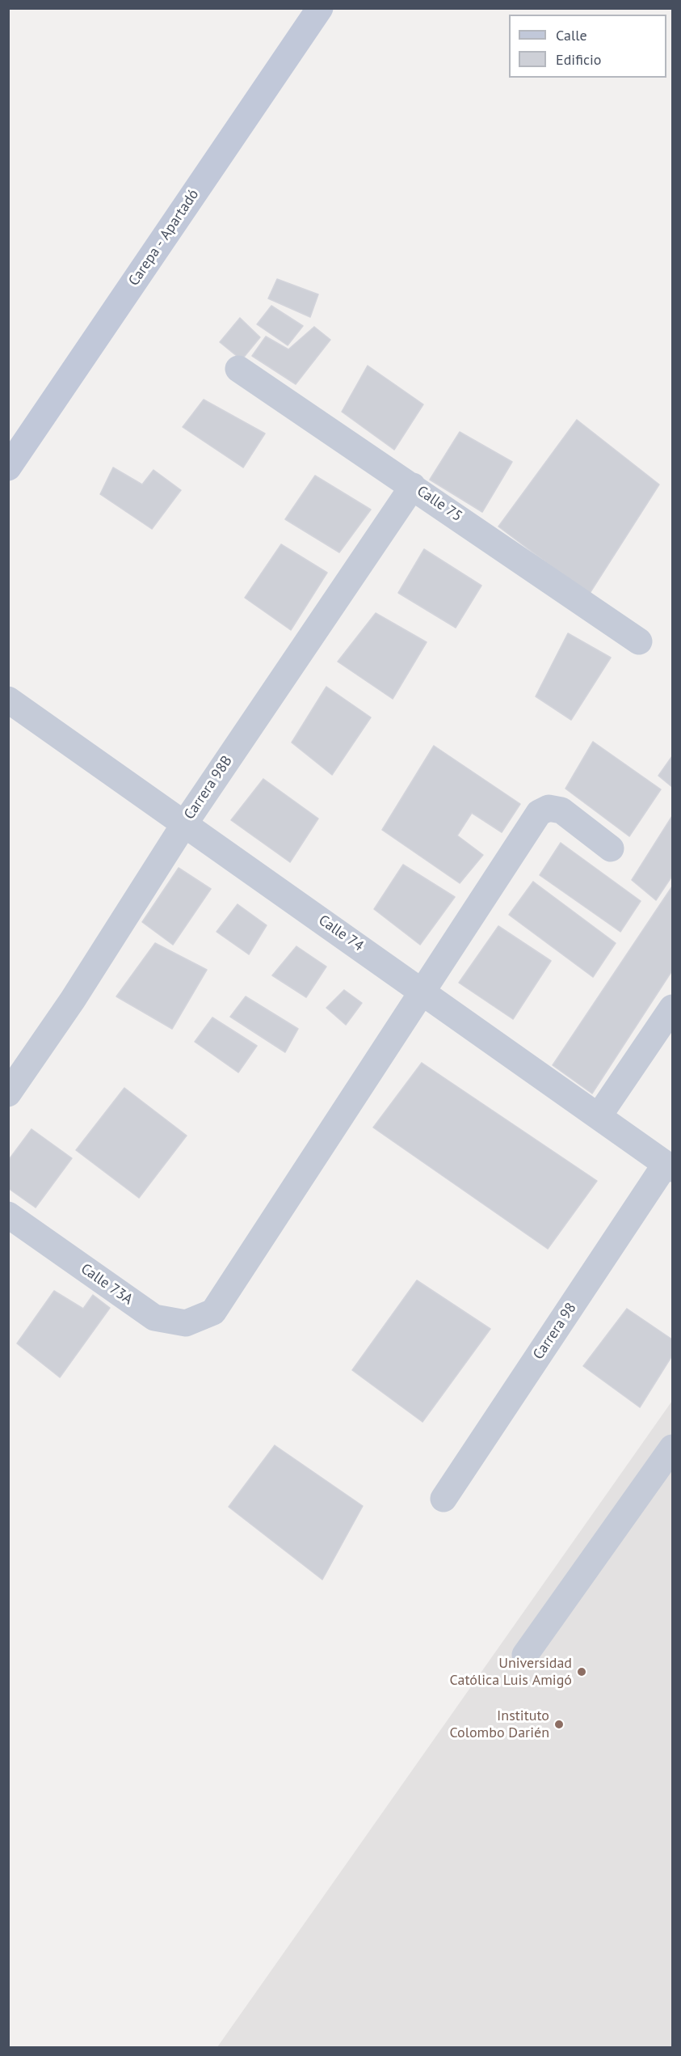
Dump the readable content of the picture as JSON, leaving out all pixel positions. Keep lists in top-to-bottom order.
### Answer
{
  "streets": {
    "main road": ["Carepa - Apartadó"],
    "street": [
      "Calle 75",
      "Carrera 98B",
      "Calle 74",
      "Calle 73A",
      "Carrera 98"
    ]
  },
  "crossings": [
    ["Calle 75", "Carrera 98B"],
    ["Carrera 98B", "Calle 74"],
    ["Calle 74", "Calle 73A"],
    ["Calle 74", "Carrera 98"]
  ],
  "places": ["Universidad Católica Luis Amigó", "Instituto Colombo Darién"],
  "legend": ["Calle", "Edificio"]
}
